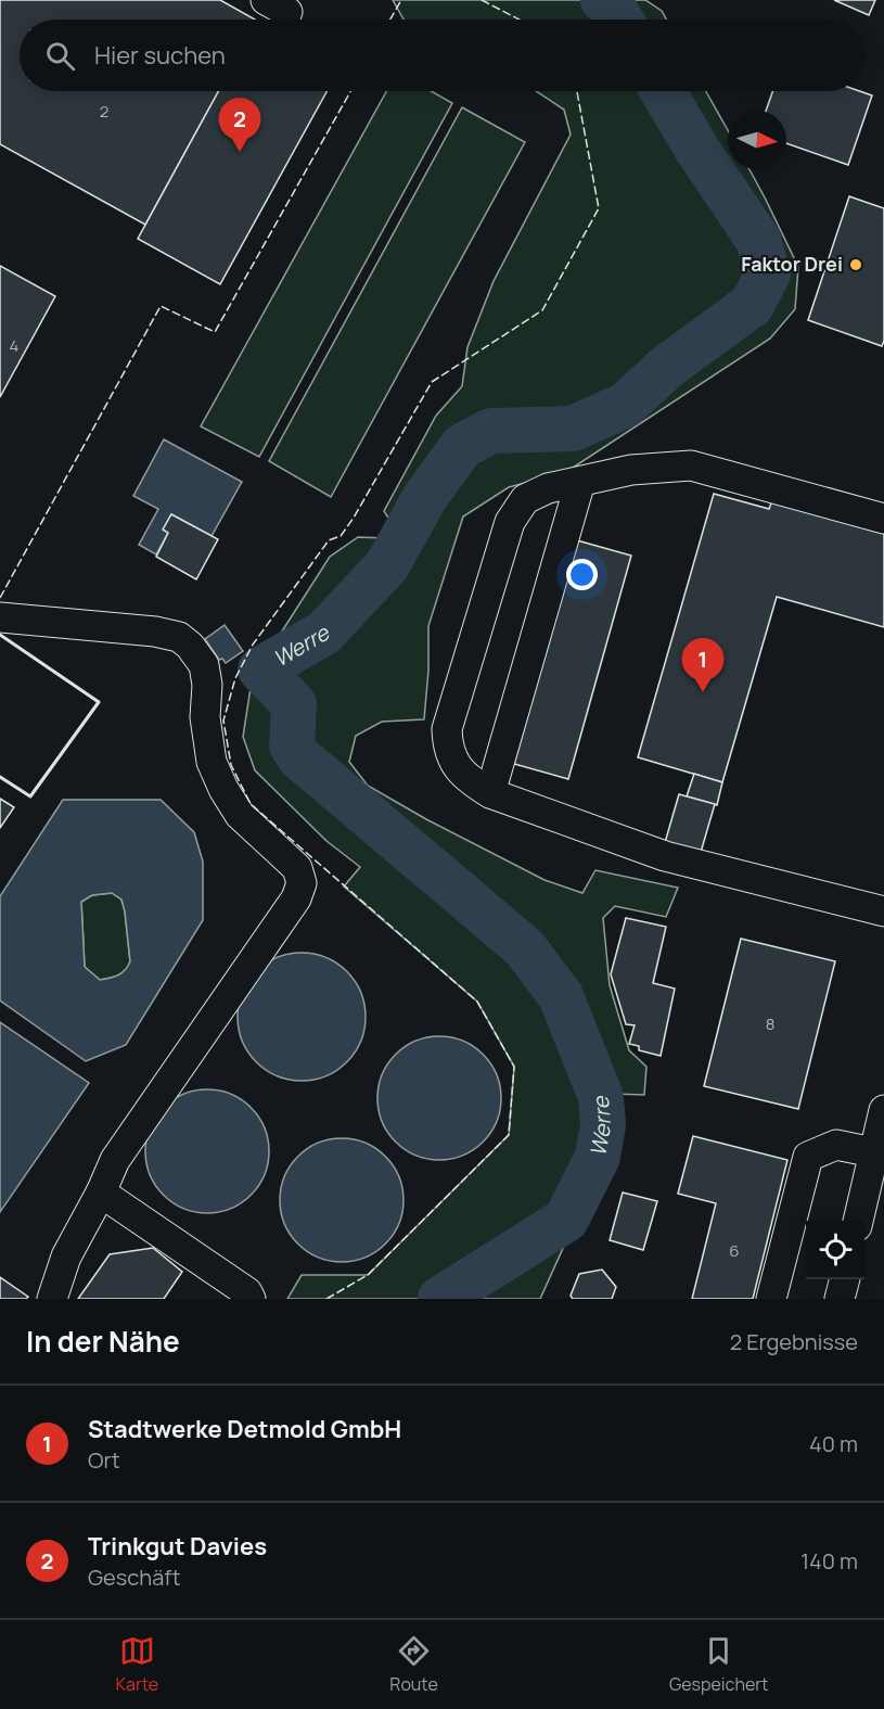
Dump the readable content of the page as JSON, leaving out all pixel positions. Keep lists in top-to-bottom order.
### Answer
{
  "water": ["Werre"],
  "places": ["Faktor Drei"],
  "house_numbers": [
    "2",
    "4",
    "8",
    "6"
  ],
  "north": "right",
  "page": {
    "search": "Hier suchen",
    "pins": ["2", "1"],
    "heading": ["In der Nähe", "2 Ergebnisse"],
    "list": [
      {
        "mark": "1",
        "name": "Stadtwerke Detmold GmbH",
        "note": "Ort",
        "value": "40 m"
      },
      {
        "mark": "2",
        "name": "Trinkgut Davies",
        "note": "Geschäft",
        "value": "140 m"
      }
    ],
    "nav": ["Karte", "Route", "Gespeichert"]
  }
}
